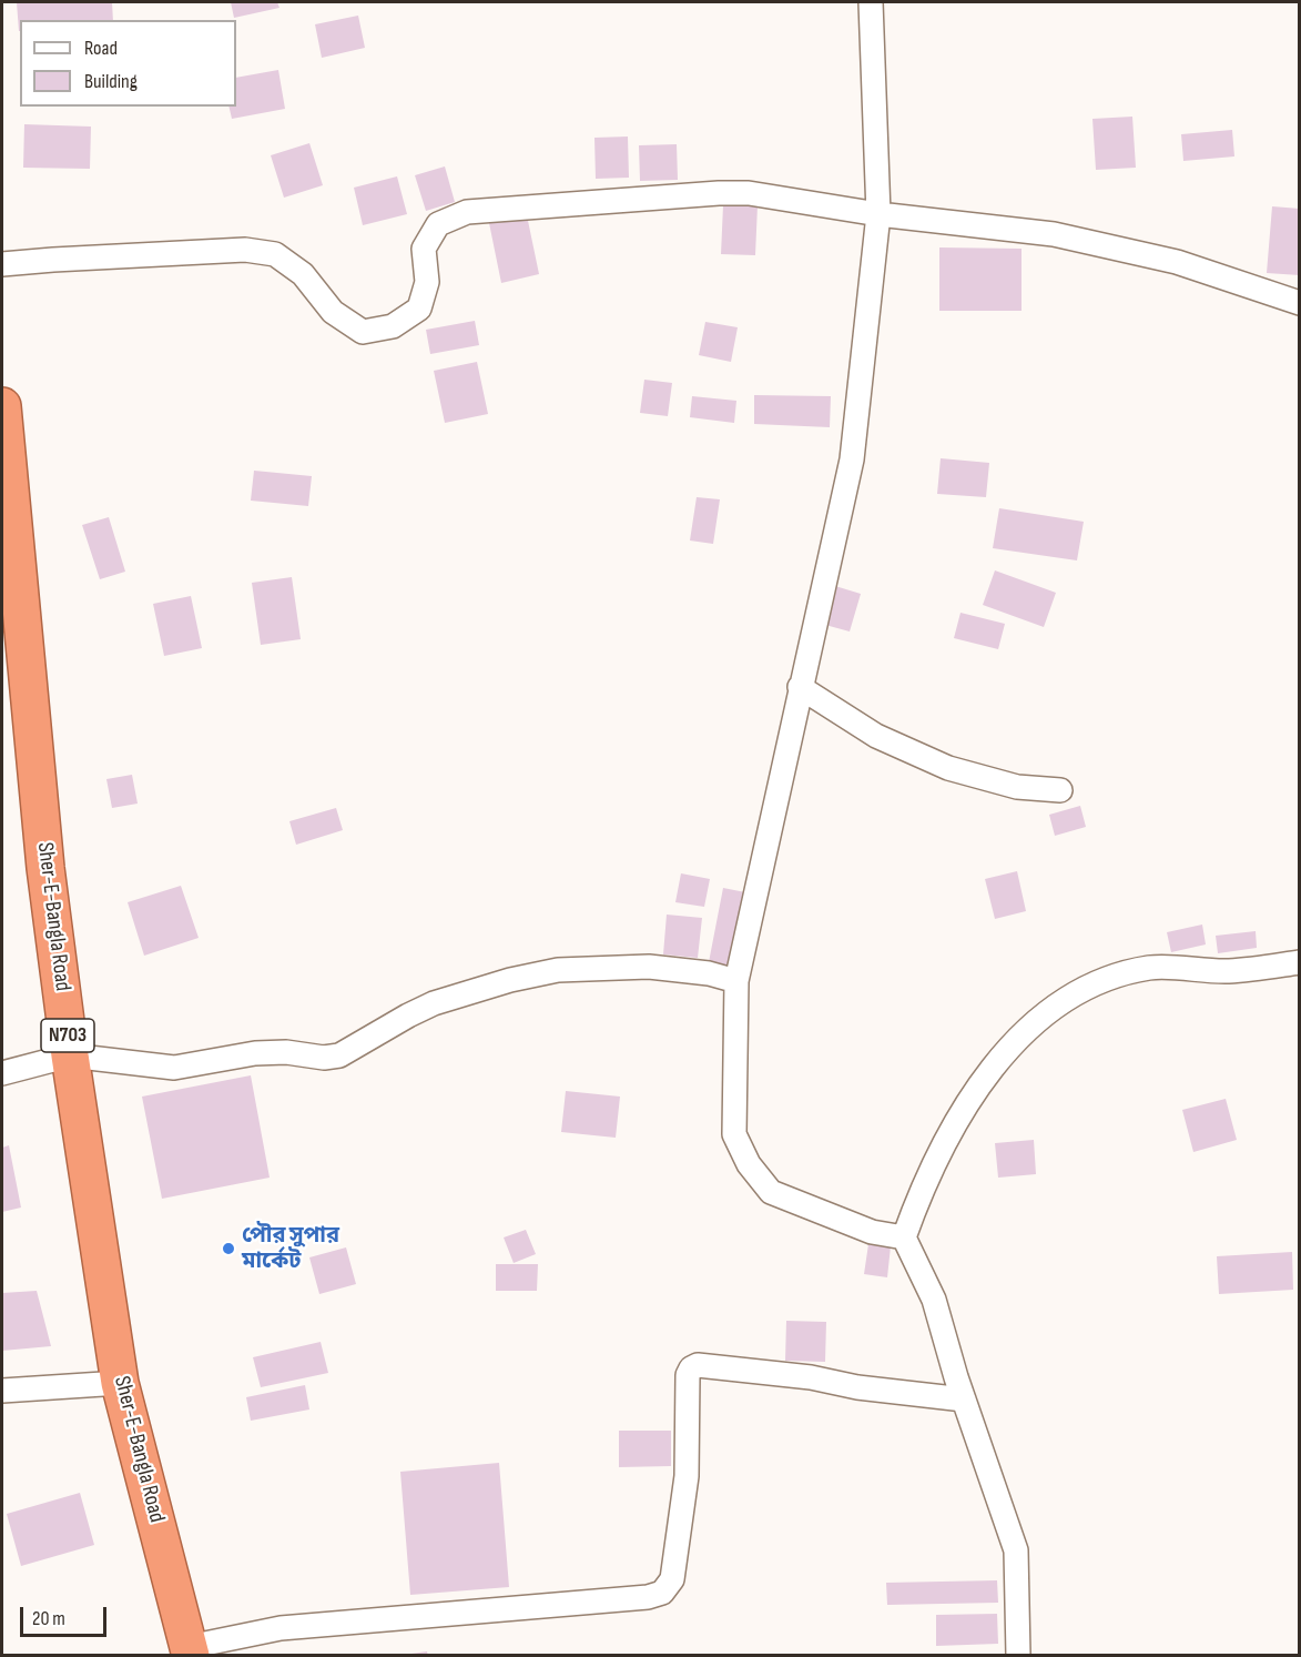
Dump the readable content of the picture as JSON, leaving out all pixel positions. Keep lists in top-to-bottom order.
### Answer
{
  "streets": {
    "highway": ["Sher-E-Bangla Road", "N703"]
  },
  "places": ["পৌর সুপার মার্কেট"],
  "legend": ["Road", "Building"],
  "scale_bar": "20 m"
}
